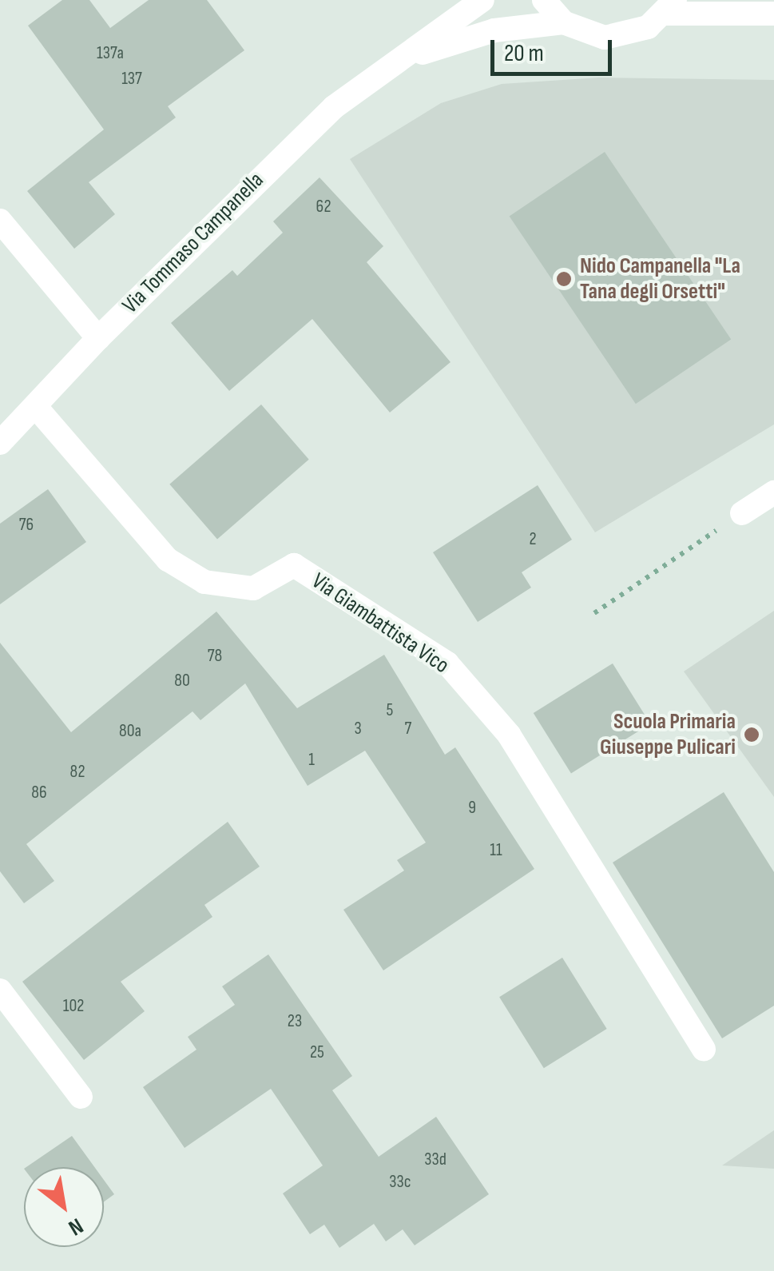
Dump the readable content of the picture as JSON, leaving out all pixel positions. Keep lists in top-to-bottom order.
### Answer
{
  "streets": {
    "street": ["Via Tommaso Campanella", "Via Giambattista Vico"]
  },
  "crossings": [
    ["Via Tommaso Campanella", "Via Giambattista Vico"]
  ],
  "places": ["Nido Campanella \"La Tana degli Orsetti\"", "Scuola Primaria Giuseppe Pulicari"],
  "house_numbers": [
    "137a",
    "137",
    "62",
    "76",
    "2",
    "78",
    "80",
    "5",
    "3",
    "7",
    "80a",
    "1",
    "82",
    "86",
    "9",
    "11",
    "102",
    "23",
    "25",
    "33d",
    "33c"
  ],
  "scale_bar": "20 m",
  "north": "bottom right"
}
